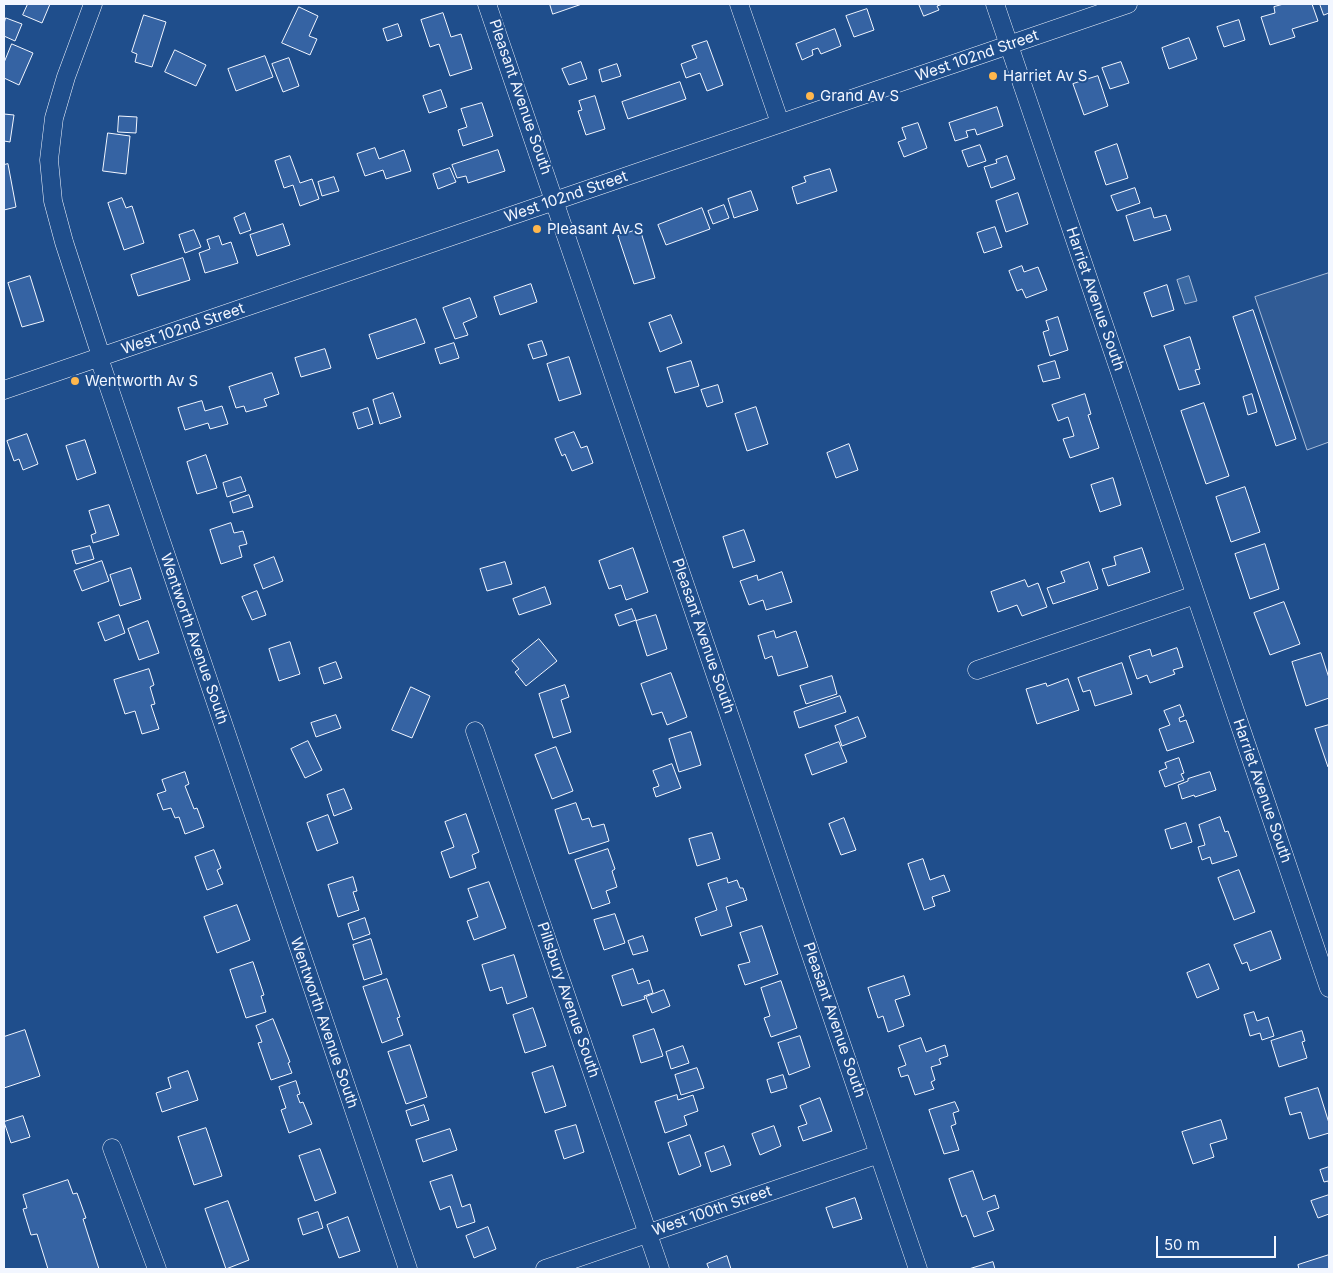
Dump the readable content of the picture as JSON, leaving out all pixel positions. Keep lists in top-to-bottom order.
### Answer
{
  "streets": {
    "street": [
      "West 102nd Street",
      "Pleasant Avenue South",
      "Harriet Avenue South",
      "Wentworth Avenue South",
      "Pillsbury Avenue South",
      "West 100th Street"
    ]
  },
  "crossings": [
    ["West 102nd Street", "Pleasant Avenue South"],
    ["West 102nd Street", "Harriet Avenue South"],
    ["West 102nd Street", "Wentworth Avenue South"],
    ["Pleasant Avenue South", "West 100th Street"],
    ["Pillsbury Avenue South", "West 100th Street"]
  ],
  "places": [
    "Harriet Av S",
    "Grand Av S",
    "Pleasant Av S",
    "Wentworth Av S"
  ],
  "scale_bar": "50 m"
}
